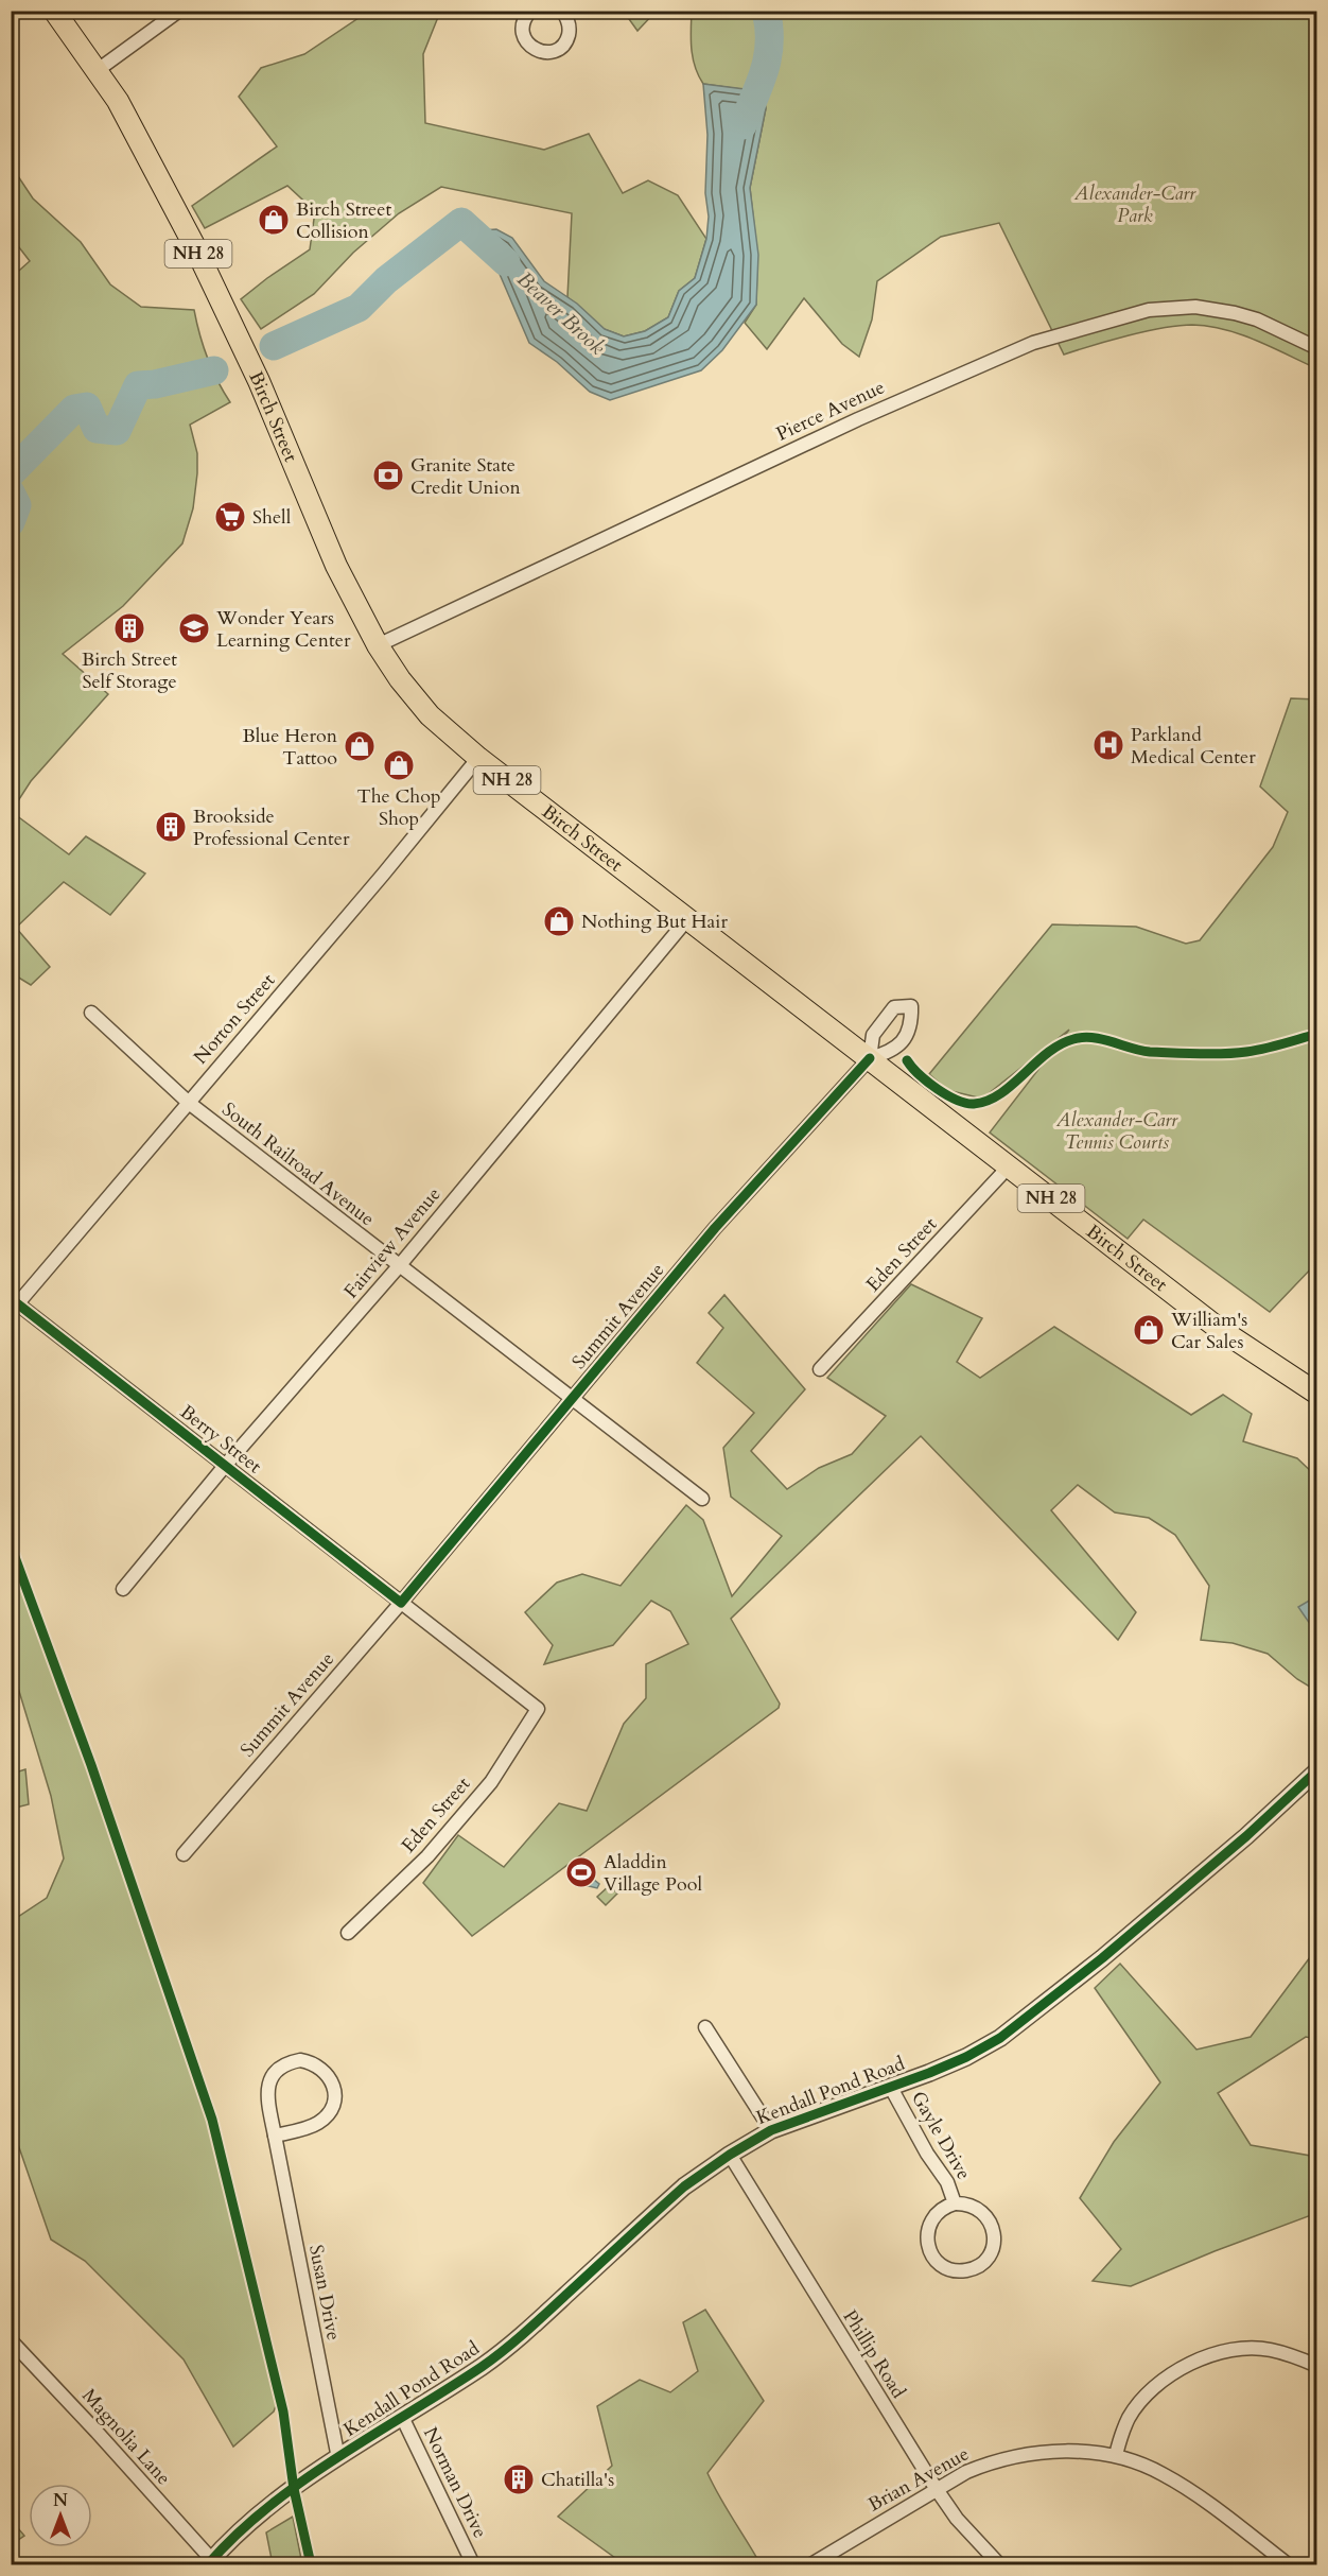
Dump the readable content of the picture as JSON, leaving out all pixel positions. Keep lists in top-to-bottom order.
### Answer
{
  "streets": {
    "main road": ["NH 28", "Birch Street"],
    "street": [
      "Pierce Avenue",
      "Norton Street",
      "South Railroad Avenue",
      "Fairview Avenue",
      "Eden Street",
      "Summit Avenue",
      "Berry Street",
      "Kendall Pond Road",
      "Gayle Drive",
      "Susan Drive",
      "Phillip Road",
      "Magnolia Lane",
      "Brian Avenue",
      "Norman Drive"
    ]
  },
  "crossings": [
    ["Pierce Avenue", "Birch Street"],
    ["Birch Street", "Norton Street"],
    ["Birch Street", "Fairview Avenue"],
    ["Birch Street", "Eden Street"],
    ["Birch Street", "Summit Avenue"],
    ["Norton Street", "South Railroad Avenue"],
    ["Norton Street", "Berry Street"],
    ["South Railroad Avenue", "Fairview Avenue"],
    ["South Railroad Avenue", "Summit Avenue"],
    ["Fairview Avenue", "Berry Street"],
    ["Eden Street", "Berry Street"],
    ["Summit Avenue", "Berry Street"],
    ["Kendall Pond Road", "Gayle Drive"],
    ["Kendall Pond Road", "Susan Drive"],
    ["Kendall Pond Road", "Phillip Road"],
    ["Kendall Pond Road", "Magnolia Lane"],
    ["Kendall Pond Road", "Norman Drive"],
    ["Phillip Road", "Brian Avenue"]
  ],
  "water": ["Beaver Brook"],
  "parks": ["Alexander-Carr Park", "Alexander-Carr Tennis Courts"],
  "places": {
    "shop": [
      "Birch Street Collision",
      "Blue Heron Tattoo",
      "The Chop Shop",
      "Nothing But Hair",
      "William's Car Sales"
    ],
    "bank": ["Granite State Credit Union"],
    "supermarket": ["Shell"],
    "building": ["Birch Street Self Storage", "Brookside Professional Center", "Chatilla's"],
    "school or university": ["Wonder Years Learning Center"],
    "hospital": ["Parkland Medical Center"],
    "sports": ["Aladdin Village Pool"]
  },
  "north": "top"
}
